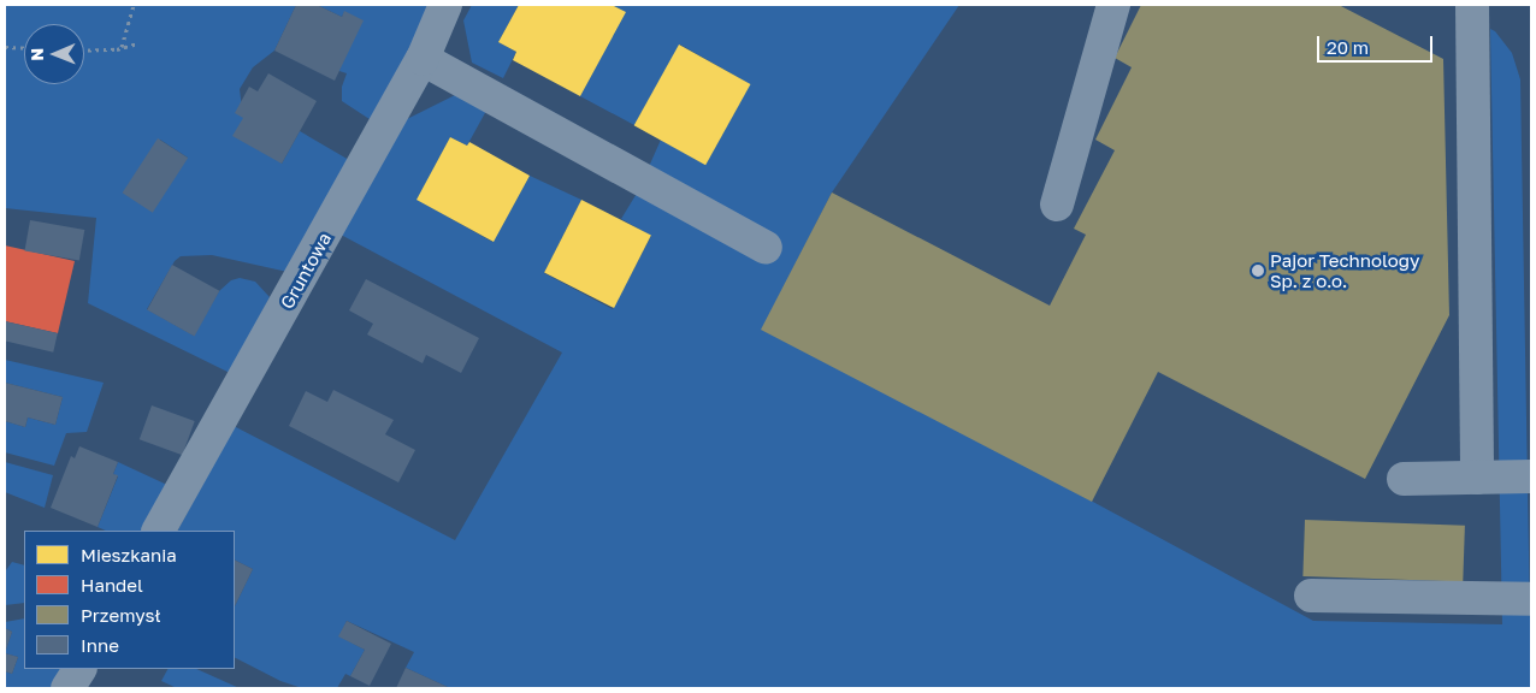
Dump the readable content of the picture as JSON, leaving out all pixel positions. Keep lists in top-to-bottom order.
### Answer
{
  "streets": {
    "street": ["Gruntowa"]
  },
  "places": ["Pajor Technology Sp. z o.o."],
  "legend": [
    "Mieszkania",
    "Handel",
    "Przemysł",
    "Inne"
  ],
  "scale_bar": "20 m",
  "north": "left"
}
